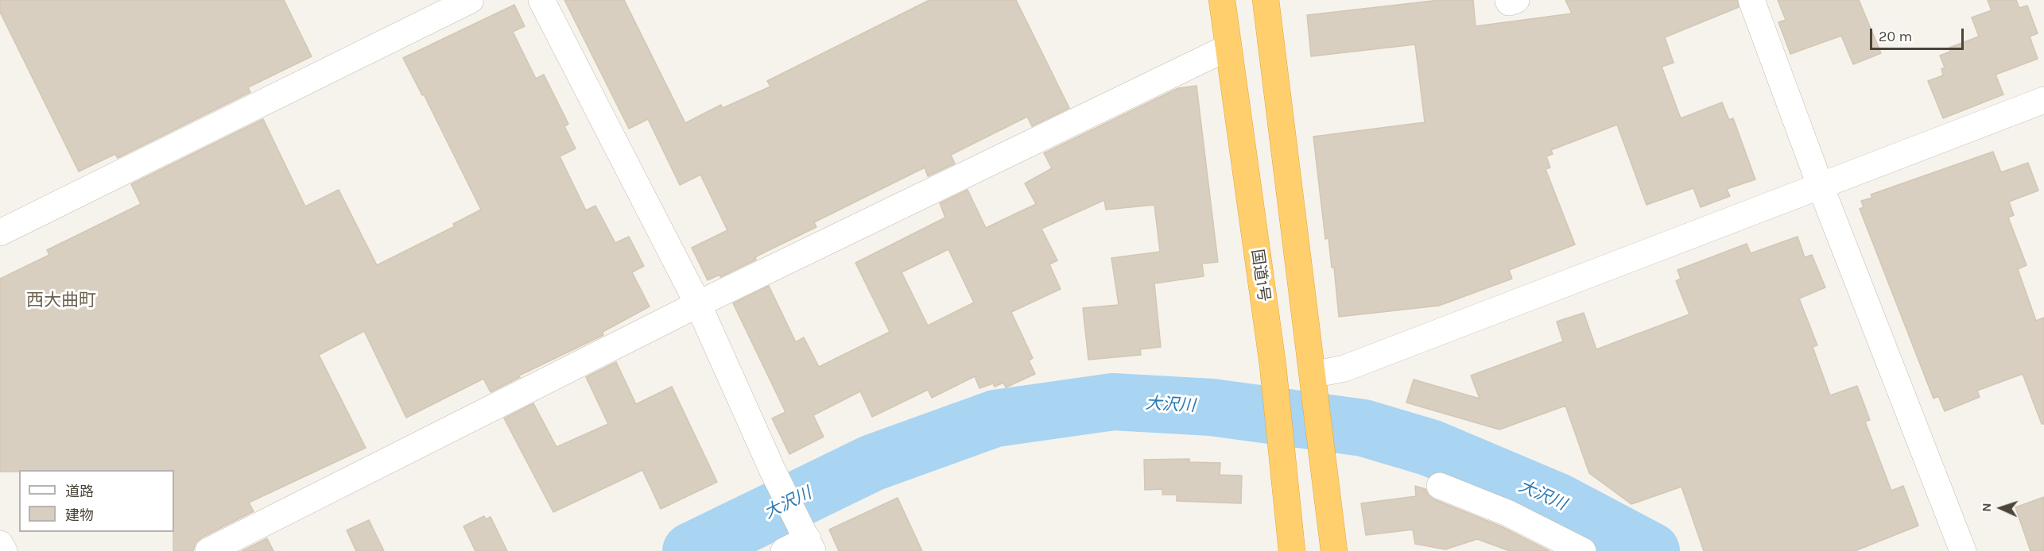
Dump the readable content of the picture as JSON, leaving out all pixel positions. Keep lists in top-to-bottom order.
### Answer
{
  "streets": {
    "highway": ["国道1号"]
  },
  "districts": ["西大曲町"],
  "water": ["大沢川"],
  "legend": ["道路", "建物"],
  "scale_bar": "20 m",
  "north": "left"
}
